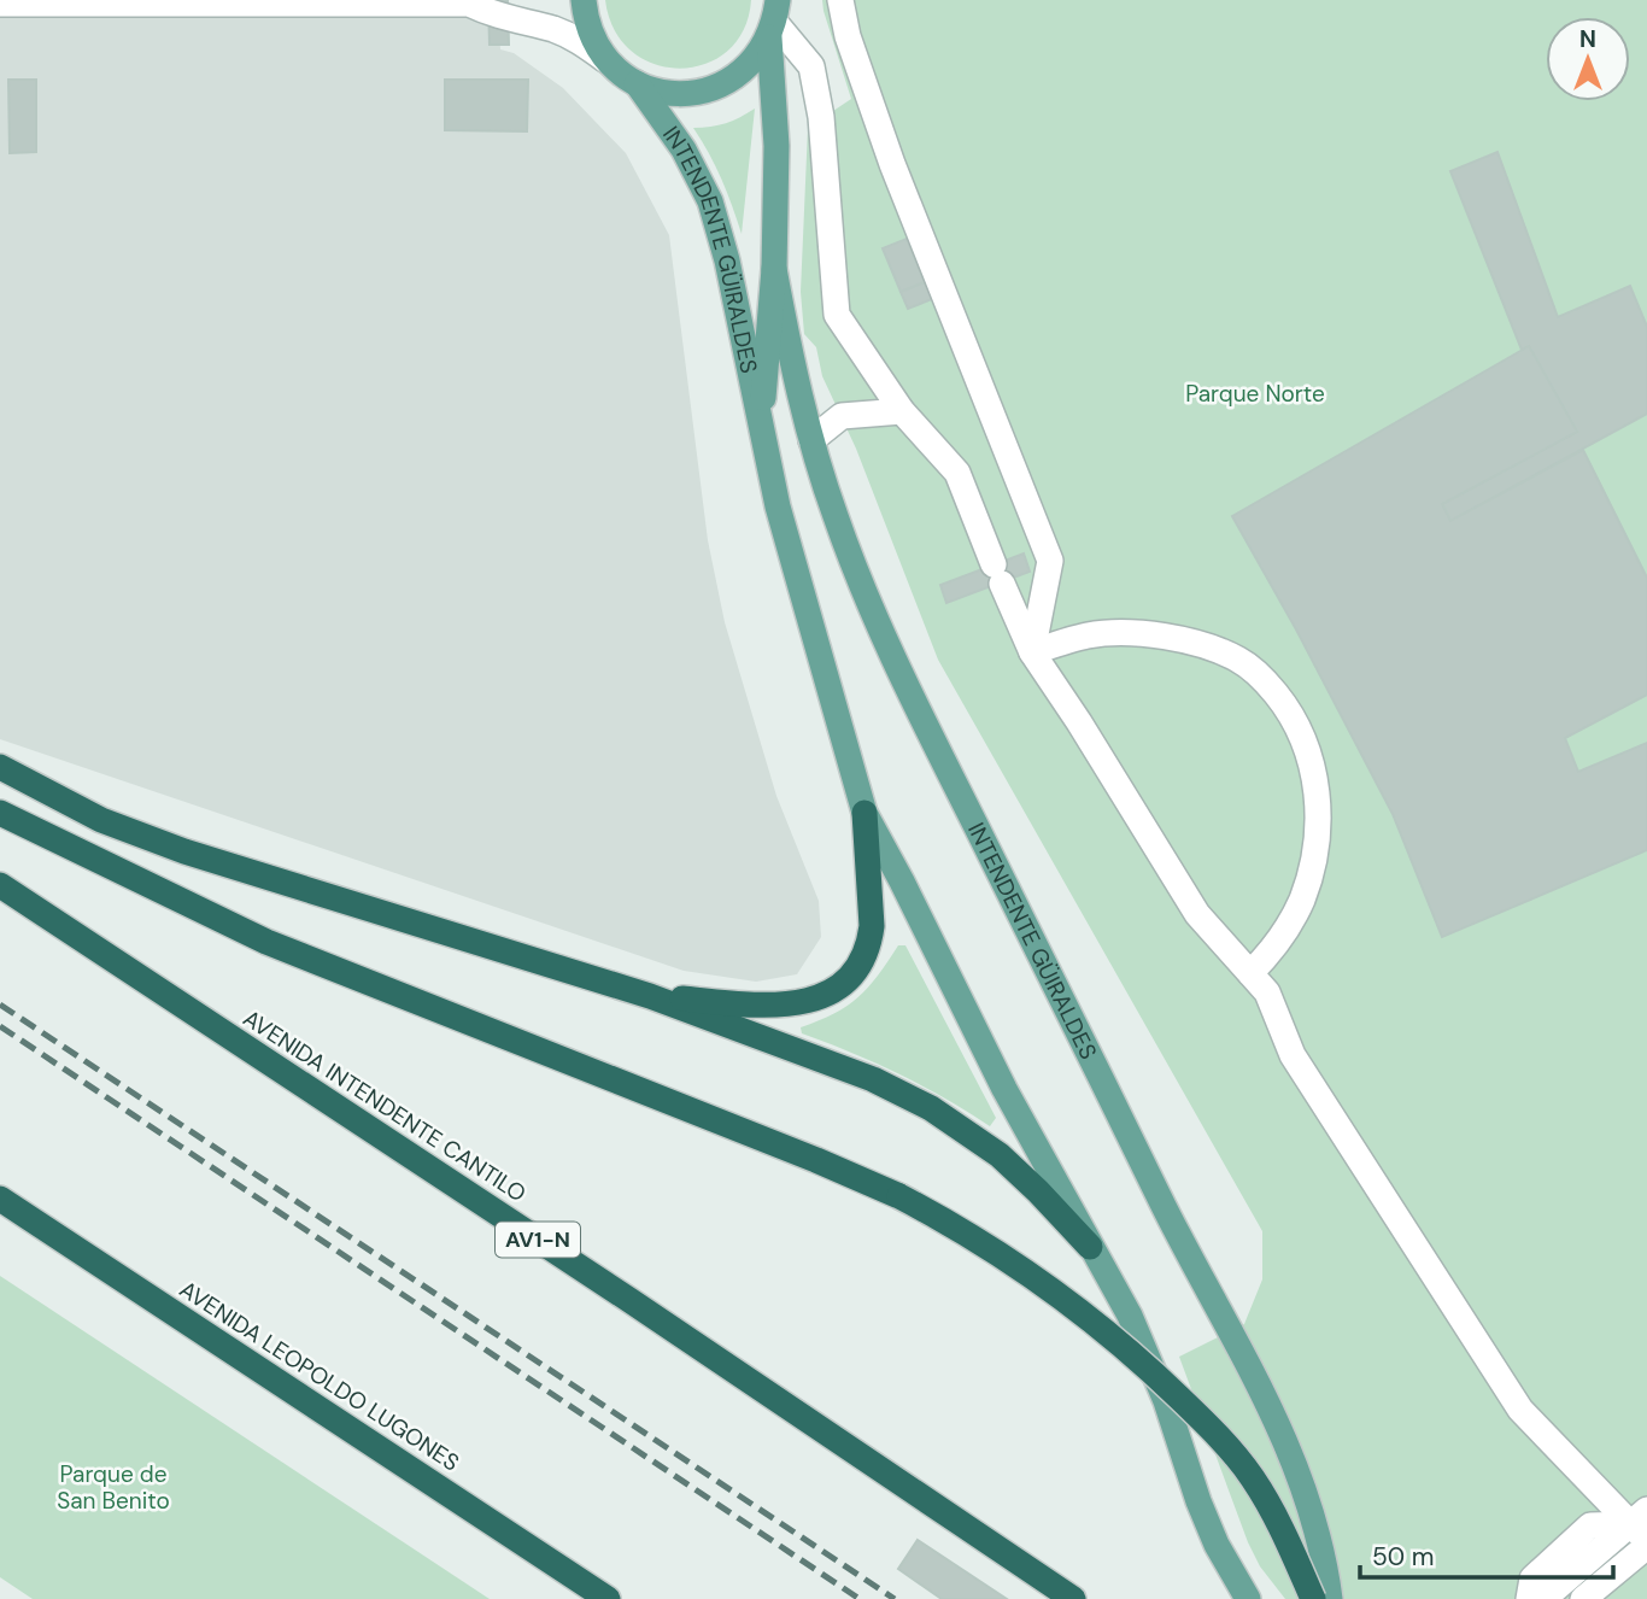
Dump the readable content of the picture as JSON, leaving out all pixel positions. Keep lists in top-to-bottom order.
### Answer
{
  "streets": {
    "highway": ["AVENIDA INTENDENTE CANTILO", "AV1-N", "AVENIDA LEOPOLDO LUGONES"],
    "main road": ["INTENDENTE GÜIRALDES"]
  },
  "parks": ["Parque Norte", "Parque de San Benito"],
  "scale_bar": "50 m",
  "north": "top"
}
